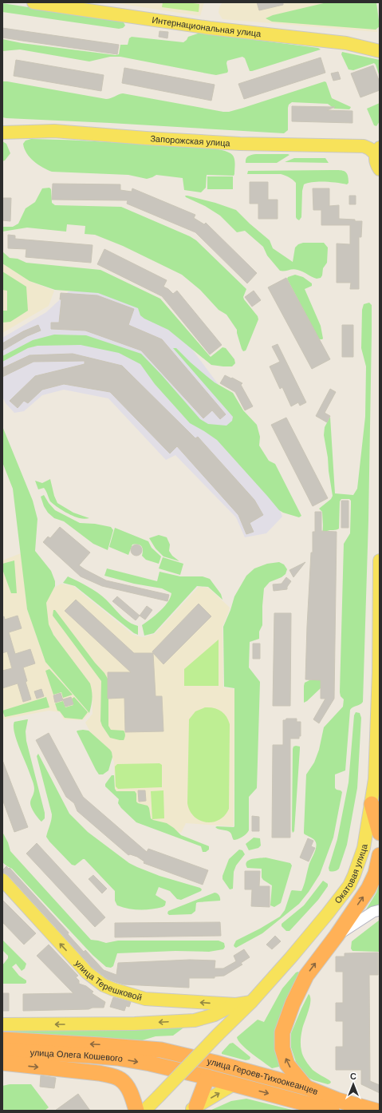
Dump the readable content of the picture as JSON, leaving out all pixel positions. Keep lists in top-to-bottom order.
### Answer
{
  "streets": {
    "highway": ["улица Олега Кошевого", "улица Героев-Тихоокеанцев"],
    "main road": [
      "Интернациональная улица",
      "Запорожская улица",
      "Окатовая улица",
      "улица Терешковой"
    ]
  },
  "crossings": [
    ["Окатовая улица", "улица Терешковой"],
    ["улица Олега Кошевого", "улица Героев-Тихоокеанцев"]
  ],
  "one_way": ["улица Терешковой"],
  "north": "top"
}
